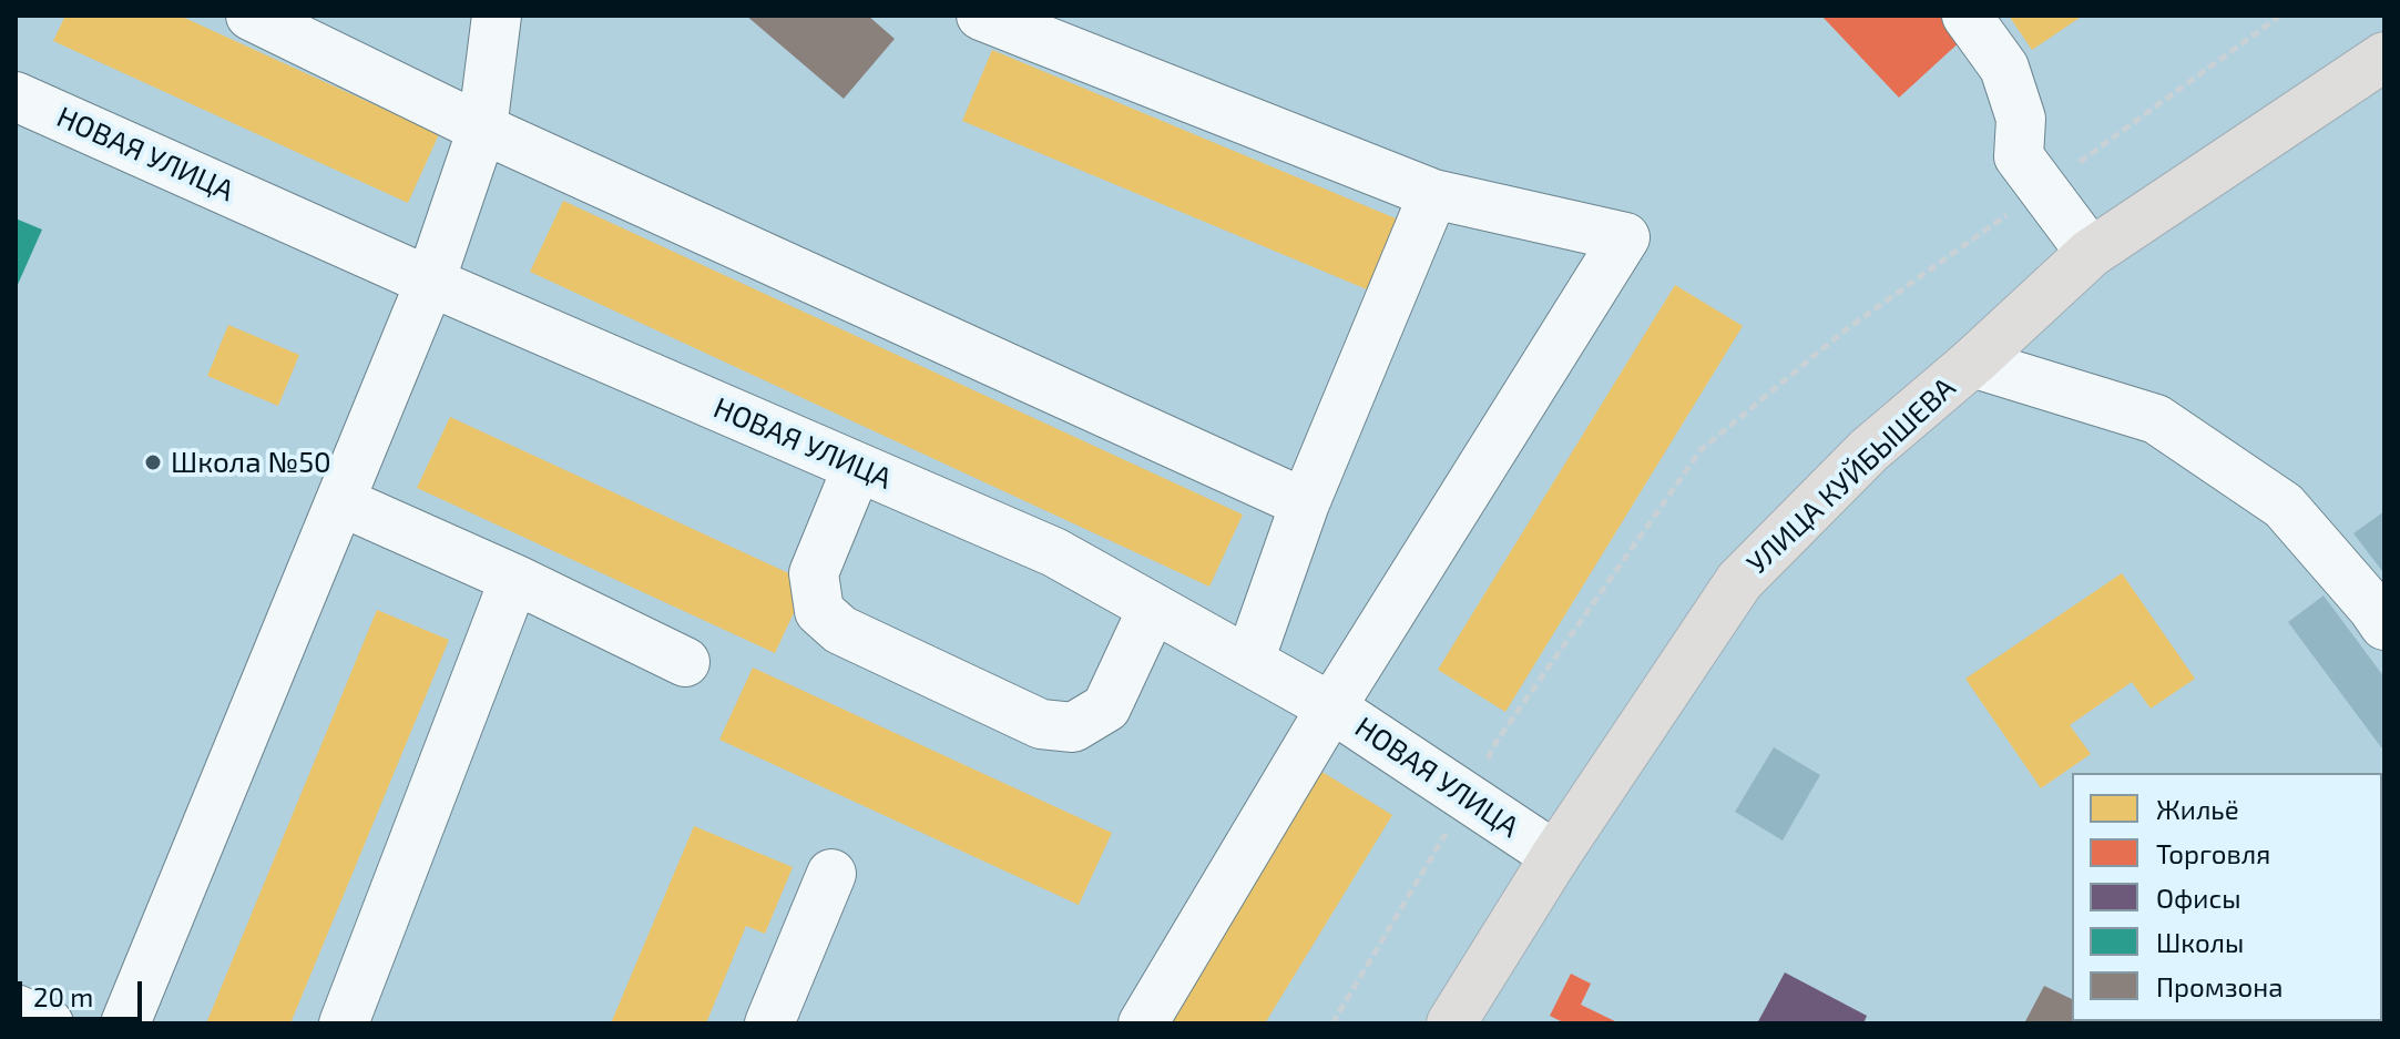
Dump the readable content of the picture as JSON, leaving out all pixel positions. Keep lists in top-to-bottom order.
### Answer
{
  "streets": {
    "main road": ["УЛИЦА КУЙБЫШЕВА"],
    "street": ["НОВАЯ УЛИЦА"]
  },
  "crossings": [
    ["НОВАЯ УЛИЦА", "УЛИЦА КУЙБЫШЕВА"]
  ],
  "places": ["Школа №50"],
  "legend": [
    "Жильё",
    "Торговля",
    "Офисы",
    "Школы",
    "Промзона"
  ],
  "scale_bar": "20 m"
}
